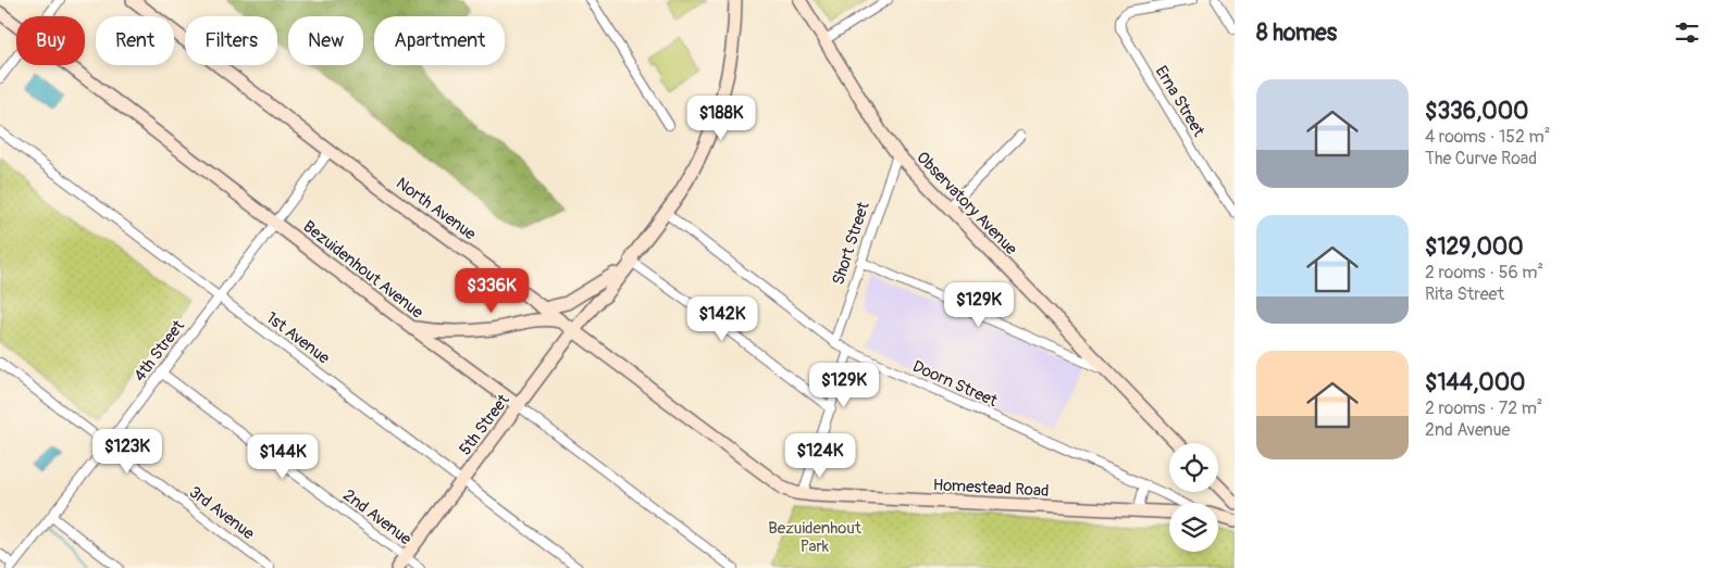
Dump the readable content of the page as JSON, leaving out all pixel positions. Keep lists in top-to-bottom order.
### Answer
{
  "streets": {
    "street": [
      "Erna Street",
      "Observatory Avenue",
      "North Avenue",
      "Short Street",
      "Bezuidenhout Avenue",
      "1st Avenue",
      "4th Street",
      "Doorn Street",
      "5th Street",
      "Homestead Road",
      "3rd Avenue",
      "2nd Avenue"
    ]
  },
  "crossings": [
    ["Observatory Avenue", "Short Street"],
    ["North Avenue", "4th Street"],
    ["North Avenue", "5th Street"],
    ["North Avenue", "Homestead Road"],
    ["Short Street", "Doorn Street"],
    ["Bezuidenhout Avenue", "4th Street"],
    ["Bezuidenhout Avenue", "5th Street"],
    ["1st Avenue", "4th Street"],
    ["1st Avenue", "5th Street"],
    ["4th Street", "3rd Avenue"],
    ["4th Street", "2nd Avenue"],
    ["5th Street", "2nd Avenue"]
  ],
  "parks": ["Bezuidenhout Park"],
  "page": {
    "heading": "8 homes",
    "chip": [
      "Buy",
      "Rent",
      "Filters",
      "New",
      "Apartment"
    ],
    "list": [
      {
        "name": "$336,000",
        "note": "4 rooms · 152 m² · The Curve Road"
      },
      {
        "name": "$129,000",
        "note": "2 rooms · 56 m² · Rita Street"
      },
      {
        "name": "$144,000",
        "note": "2 rooms · 72 m² · 2nd Avenue"
      }
    ],
    "price": [
      "$188K",
      "$336K",
      "$129K",
      "$142K",
      "$129K",
      "$123K",
      "$124K",
      "$144K"
    ]
  }
}
